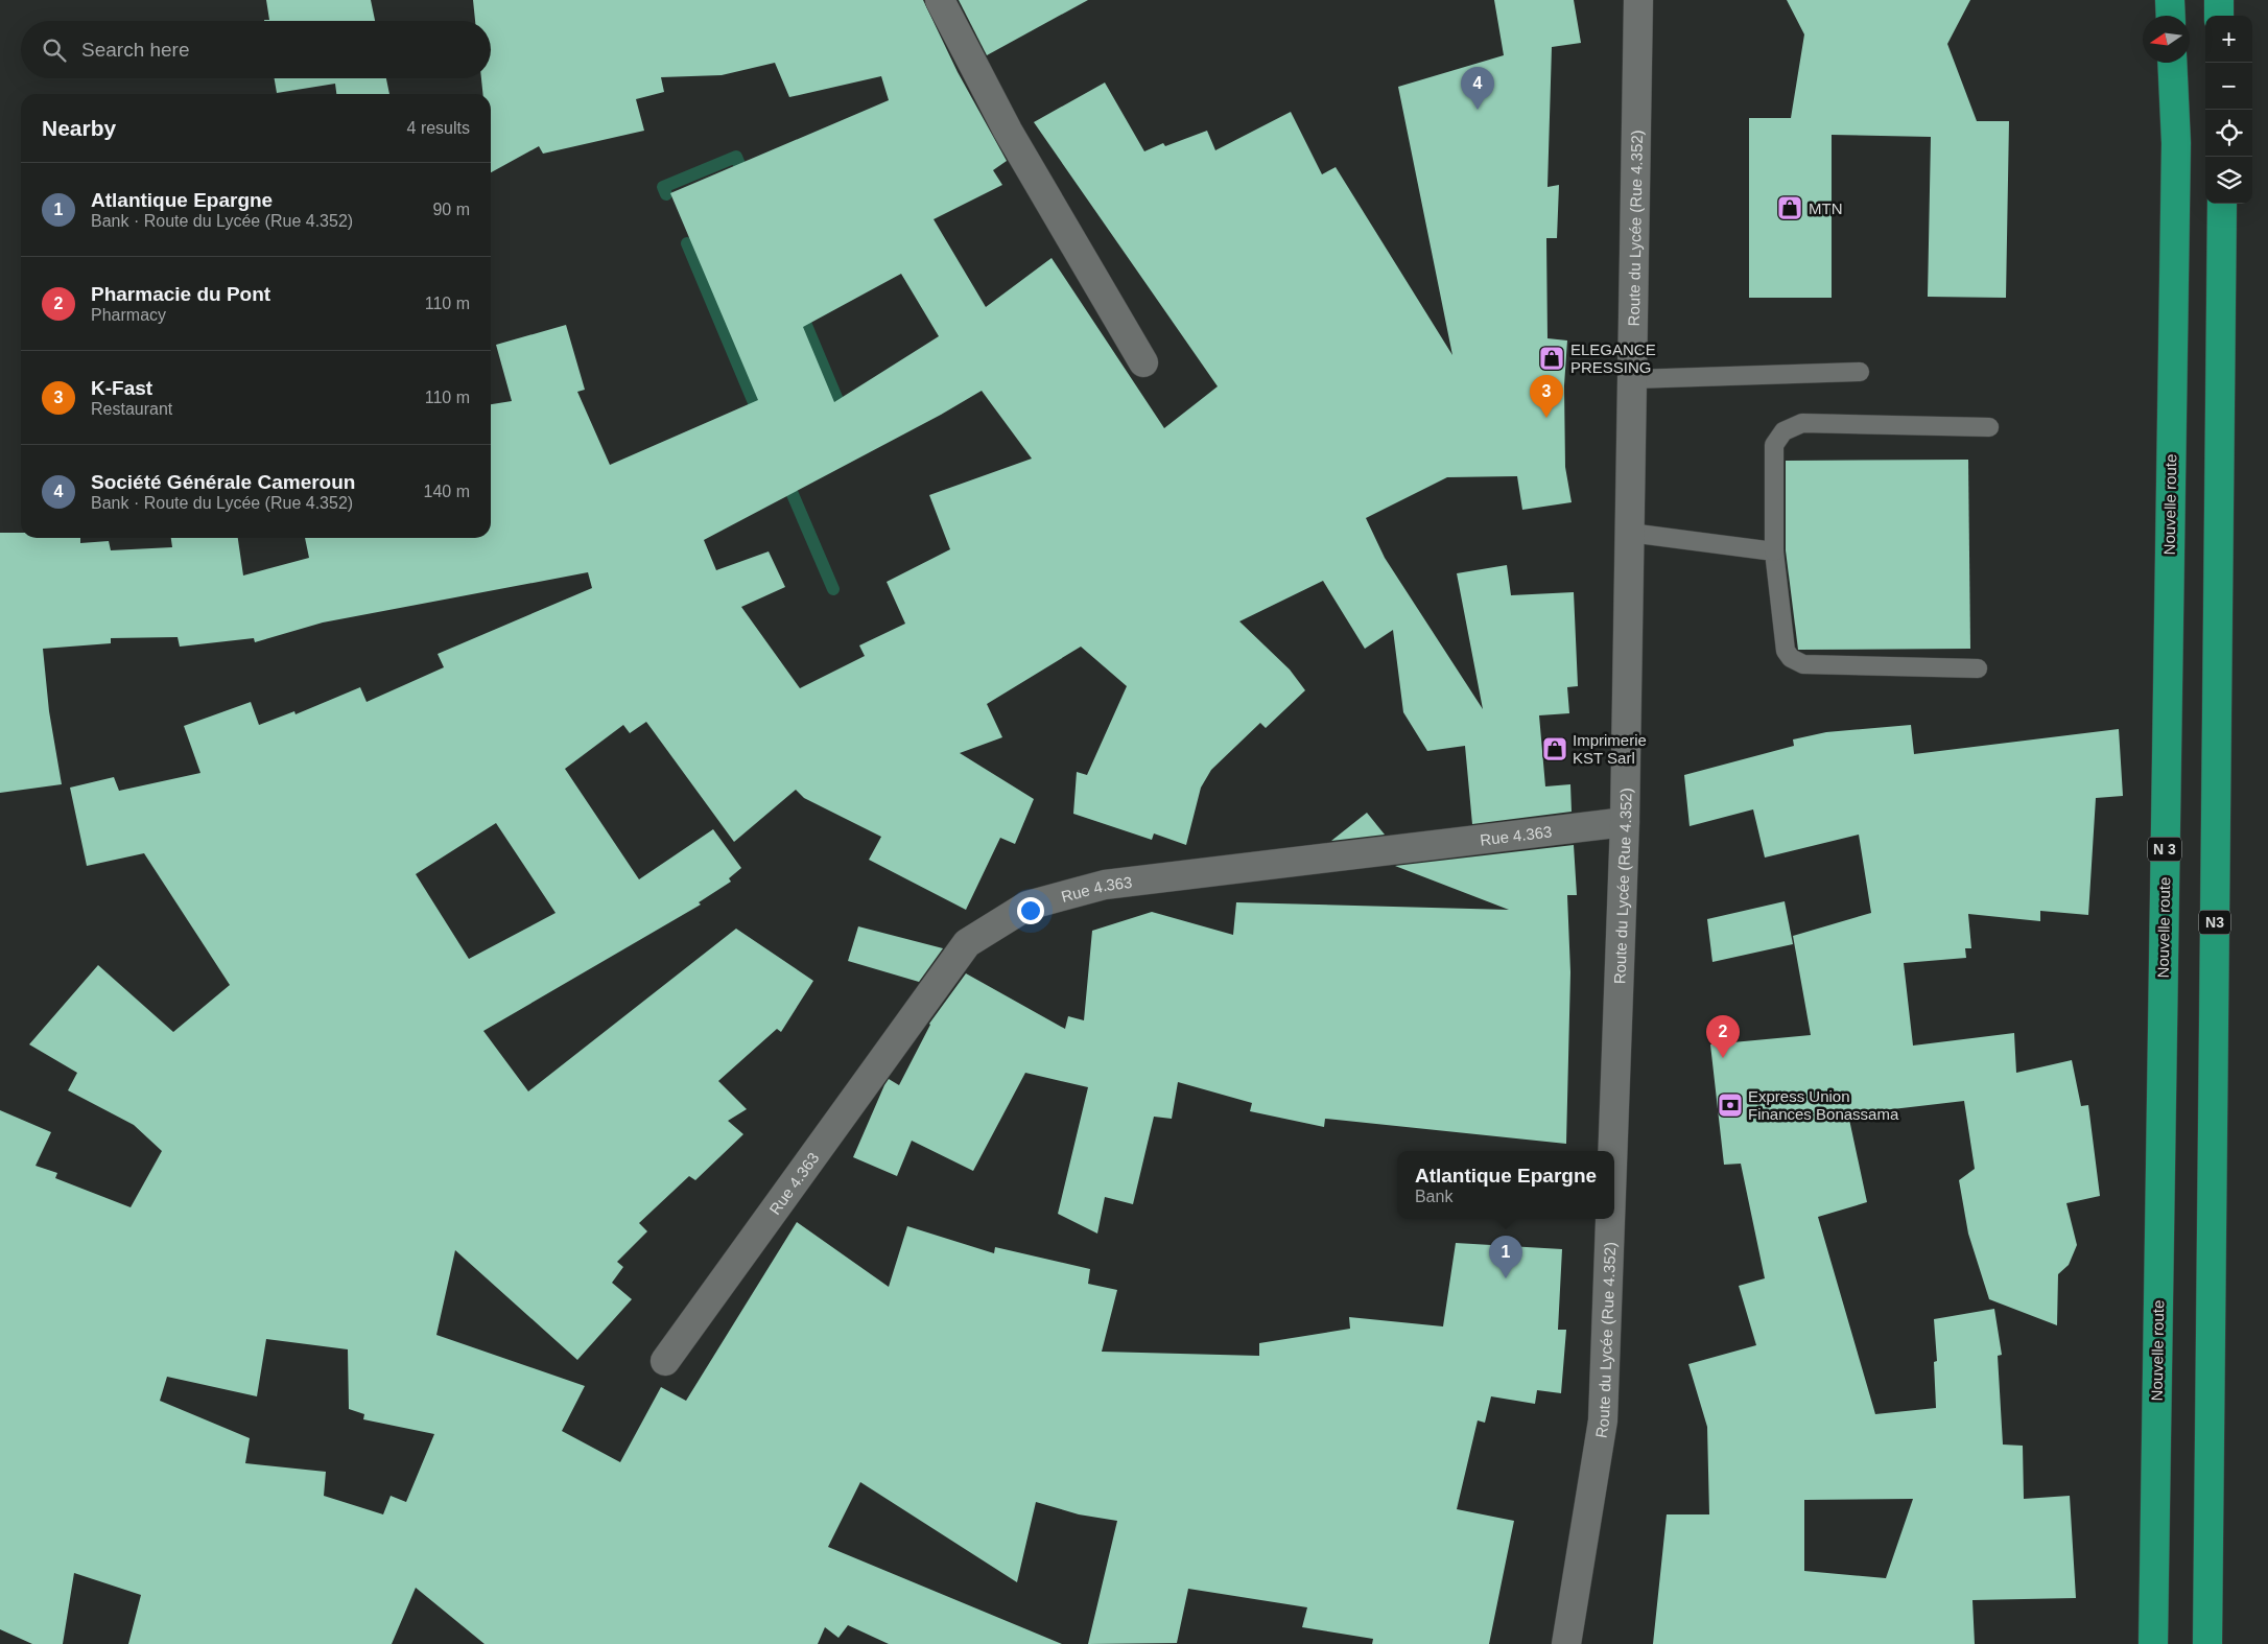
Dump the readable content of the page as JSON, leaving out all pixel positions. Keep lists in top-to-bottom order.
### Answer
{
  "streets": {
    "highway": ["Nouvelle route", "N 3", "N3"],
    "main road": ["Route du Lycée (Rue 4.352)", "Rue 4.363"]
  },
  "crossings": [
    ["Route du Lycée (Rue 4.352)", "Rue 4.363"]
  ],
  "places": {
    "shop": ["MTN", "ELEGANCE PRESSING", "Imprimerie KST Sarl"],
    "bank": ["Express Union Finances Bonassama"]
  },
  "north": "left",
  "page": {
    "map_buttons": ["+", "−"],
    "search": "Search here",
    "pins": [
      "4",
      "3",
      "2",
      "1"
    ],
    "heading": ["Nearby", "4 results"],
    "list": [
      {
        "mark": "1",
        "name": "Atlantique Epargne",
        "note": "Bank · Route du Lycée (Rue 4.352)",
        "value": "90 m"
      },
      {
        "mark": "2",
        "name": "Pharmacie du Pont",
        "note": "Pharmacy",
        "value": "110 m"
      },
      {
        "mark": "3",
        "name": "K-Fast",
        "note": "Restaurant",
        "value": "110 m"
      },
      {
        "mark": "4",
        "name": "Société Générale Cameroun",
        "note": "Bank · Route du Lycée (Rue 4.352)",
        "value": "140 m"
      }
    ],
    "popup": ["Atlantique Epargne", "Bank"]
  }
}
